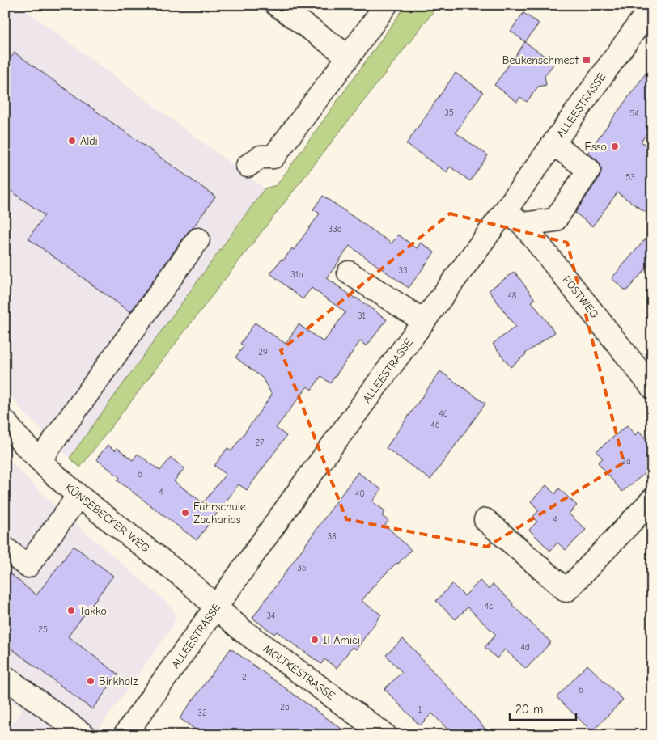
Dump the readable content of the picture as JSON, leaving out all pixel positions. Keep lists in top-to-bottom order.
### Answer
{
  "streets": {
    "street": [
      "ALLEESTRASSE",
      "POSTWEG",
      "KÜNSEBECKER WEG",
      "MOLTKESTRASSE"
    ]
  },
  "crossings": [
    ["ALLEESTRASSE", "POSTWEG"],
    ["ALLEESTRASSE", "KÜNSEBECKER WEG"],
    ["ALLEESTRASSE", "MOLTKESTRASSE"],
    ["KÜNSEBECKER WEG", "MOLTKESTRASSE"]
  ],
  "places": {
    "transit": ["Beukenschmedt"],
    "other": [
      "Aldi",
      "Esso",
      "Fahrschule Zacharias",
      "Takko",
      "Il Amici",
      "Birkholz"
    ]
  },
  "house_numbers": [
    "35",
    "54",
    "53",
    "33a",
    "33",
    "31a",
    "48",
    "31",
    "29",
    "46",
    "46",
    "27",
    "2a",
    "6",
    "4",
    "40",
    "4",
    "38",
    "36",
    "4c",
    "34",
    "25",
    "4d",
    "2",
    "6",
    "2a",
    "1",
    "32"
  ],
  "scale_bar": "20 m"
}
